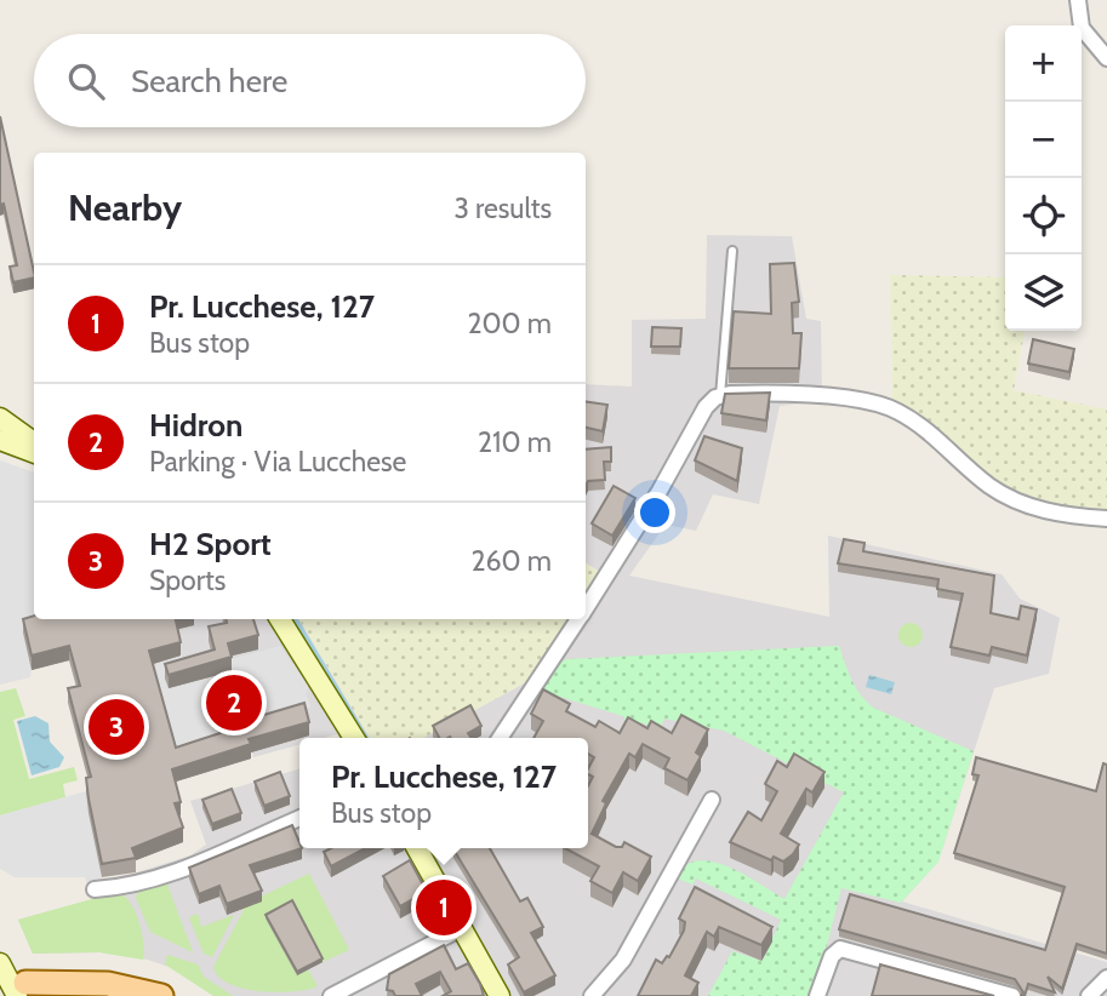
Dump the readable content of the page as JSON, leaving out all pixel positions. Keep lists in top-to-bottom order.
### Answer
{
  "page": {
    "map_buttons": ["+", "−"],
    "search": "Search here",
    "heading": ["Nearby", "3 results"],
    "list": [
      {
        "mark": "1",
        "name": "Pr. Lucchese, 127",
        "note": "Bus stop",
        "value": "200 m"
      },
      {
        "mark": "2",
        "name": "Hidron",
        "note": "Parking · Via Lucchese",
        "value": "210 m"
      },
      {
        "mark": "3",
        "name": "H2 Sport",
        "note": "Sports",
        "value": "260 m"
      }
    ],
    "pins": ["2", "3", "1"],
    "popup": ["Pr. Lucchese, 127", "Bus stop"]
  }
}
